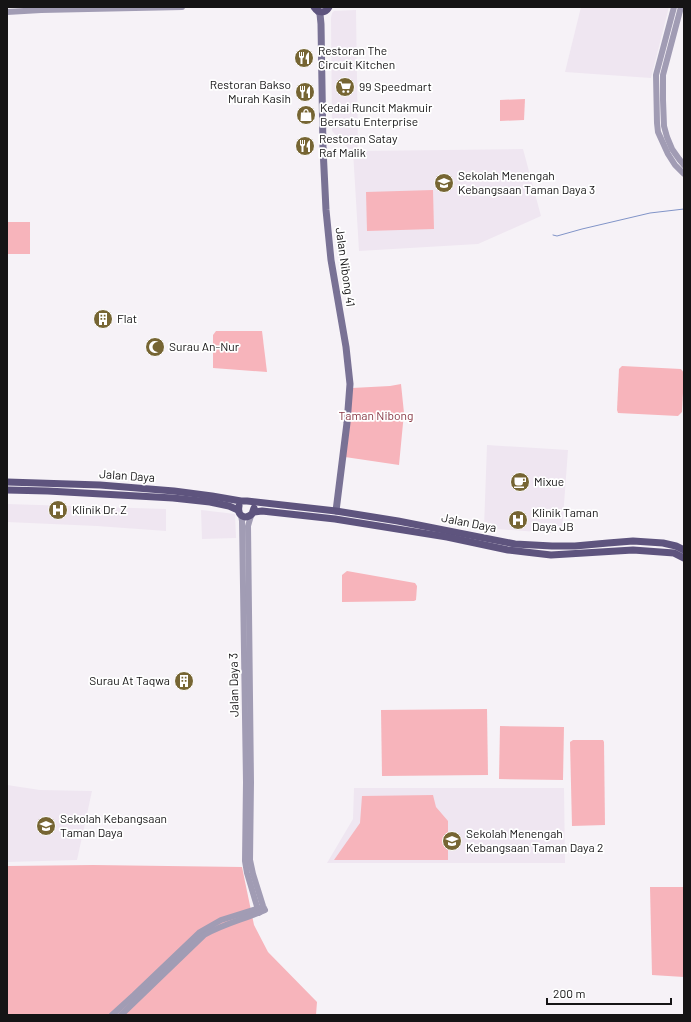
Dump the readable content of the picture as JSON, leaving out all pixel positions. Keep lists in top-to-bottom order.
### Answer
{
  "streets": {
    "main road": ["Jalan Nibong 41", "Jalan Daya"],
    "street": ["Jalan Daya 3"]
  },
  "crossings": [
    ["Jalan Nibong 41", "Jalan Daya"],
    ["Jalan Daya", "Jalan Daya 3"]
  ],
  "parks": ["Taman Nibong"],
  "places": {
    "restaurant": ["Restoran The Circuit Kitchen", "Restoran Bakso Murah Kasih", "Restoran Satay Raf Malik"],
    "supermarket": ["99 Speedmart"],
    "shop": ["Kedai Runcit Makmuir Bersatu Enterprise"],
    "school or university": ["Sekolah Menengah Kebangsaan Taman Daya 3", "Sekolah Kebangsaan Taman Daya", "Sekolah Menengah Kebangsaan Taman Daya 2"],
    "building": ["Flat", "Surau At Taqwa"],
    "mosque": ["Surau An-Nur"],
    "cafe": ["Mixue"],
    "hospital": ["Klinik Dr. Z", "Klinik Taman Daya JB"]
  },
  "scale_bar": "200 m"
}
